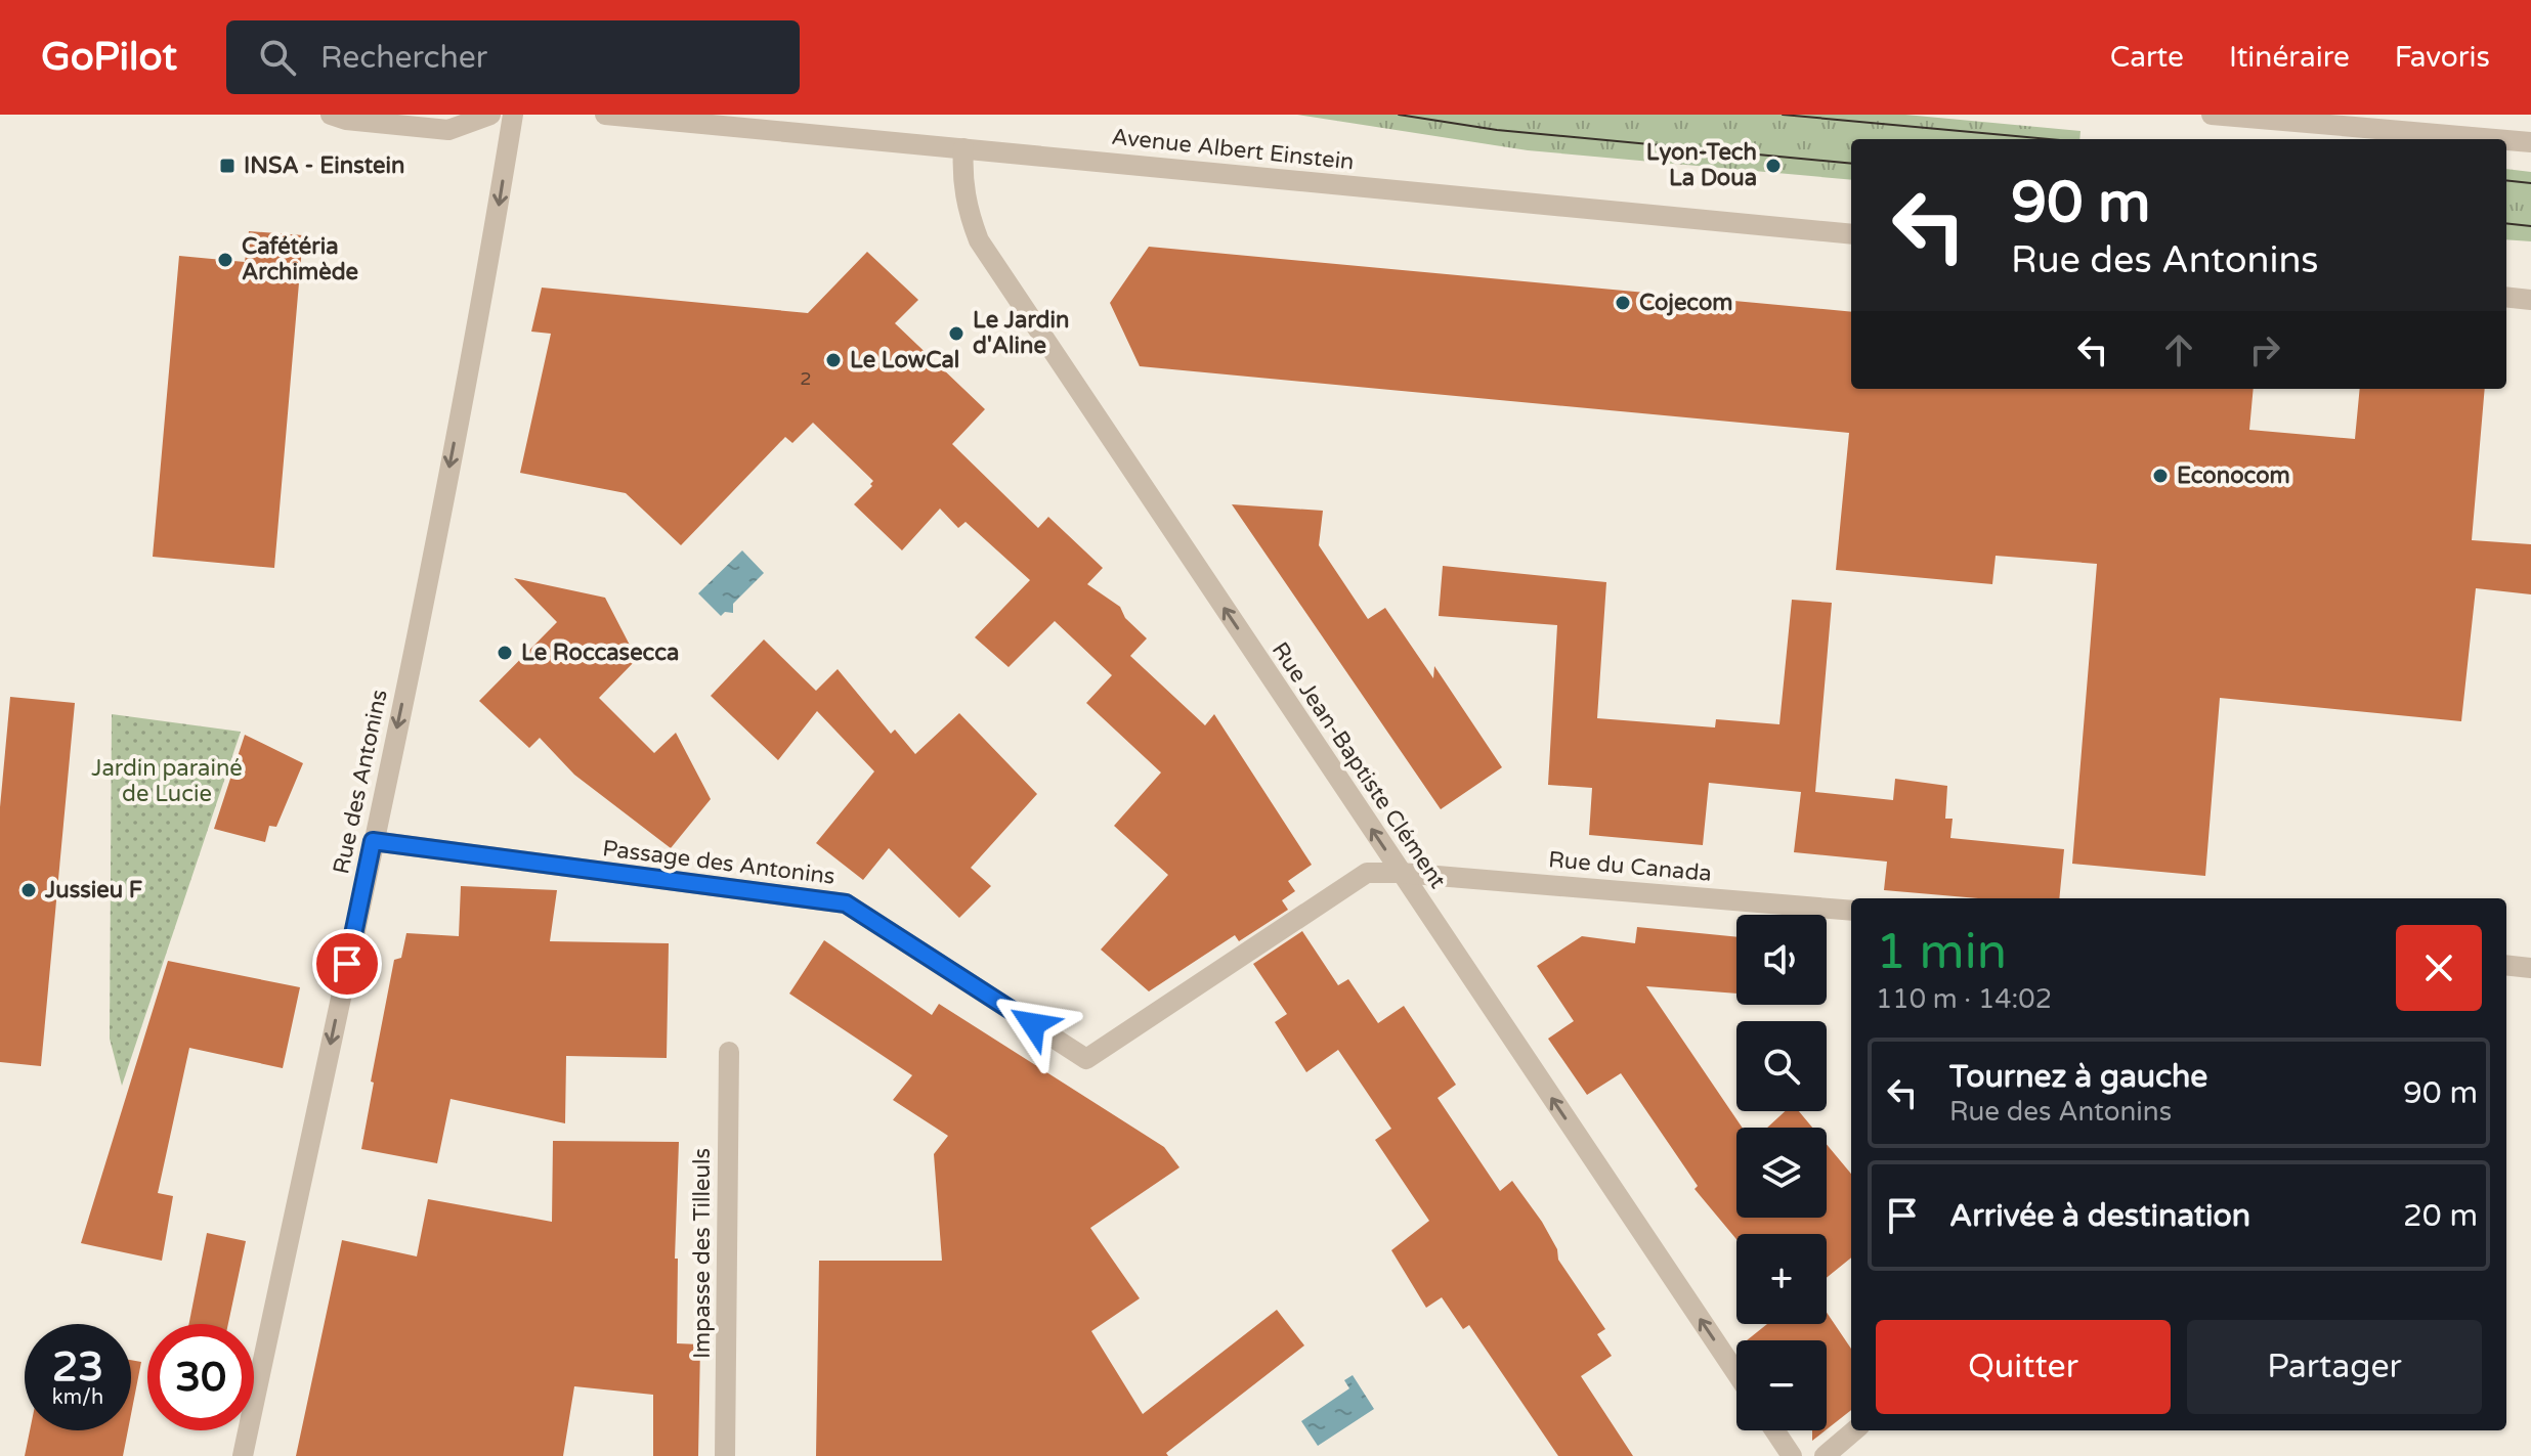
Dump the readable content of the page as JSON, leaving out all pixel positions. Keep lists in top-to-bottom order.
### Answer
{
  "streets": {
    "street": [
      "Avenue Albert Einstein",
      "Rue Jean-Baptiste Clément",
      "Rue des Antonins",
      "Passage des Antonins",
      "Rue du Canada",
      "Impasse des Tilleuls"
    ]
  },
  "crossings": [
    ["Avenue Albert Einstein", "Rue Jean-Baptiste Clément"],
    ["Rue Jean-Baptiste Clément", "Passage des Antonins"],
    ["Rue Jean-Baptiste Clément", "Rue du Canada"],
    ["Rue des Antonins", "Passage des Antonins"],
    ["Passage des Antonins", "Rue du Canada"]
  ],
  "one_way": ["Rue Jean-Baptiste Clément", "Rue des Antonins"],
  "parks": ["Jardin parainé de Lucie"],
  "places": {
    "transit": ["INSA - Einstein"],
    "other": [
      "Lyon-Tech La Doua",
      "Cafétéria Archimède",
      "Cojecom",
      "Le Jardin d'Aline",
      "Le LowCal",
      "Econocom",
      "Le Roccasecca",
      "Jussieu F"
    ]
  },
  "house_numbers": ["2"],
  "page": {
    "header": "GoPilot",
    "search": "Rechercher",
    "nav": ["Carte", "Itinéraire", "Favoris"],
    "turn": ["90 m", "Rue des Antonins"],
    "heading": ["1 min", "110 m · 14:02"],
    "map_buttons": ["+", "−"],
    "list": [
      {
        "name": "Tournez à gauche",
        "note": "Rue des Antonins",
        "value": "90 m"
      },
      {
        "name": "Arrivée à destination",
        "value": "20 m"
      }
    ],
    "buttons": ["Quitter", "Partager"],
    "speed": "23 km/h",
    "limit": "30"
  }
}
